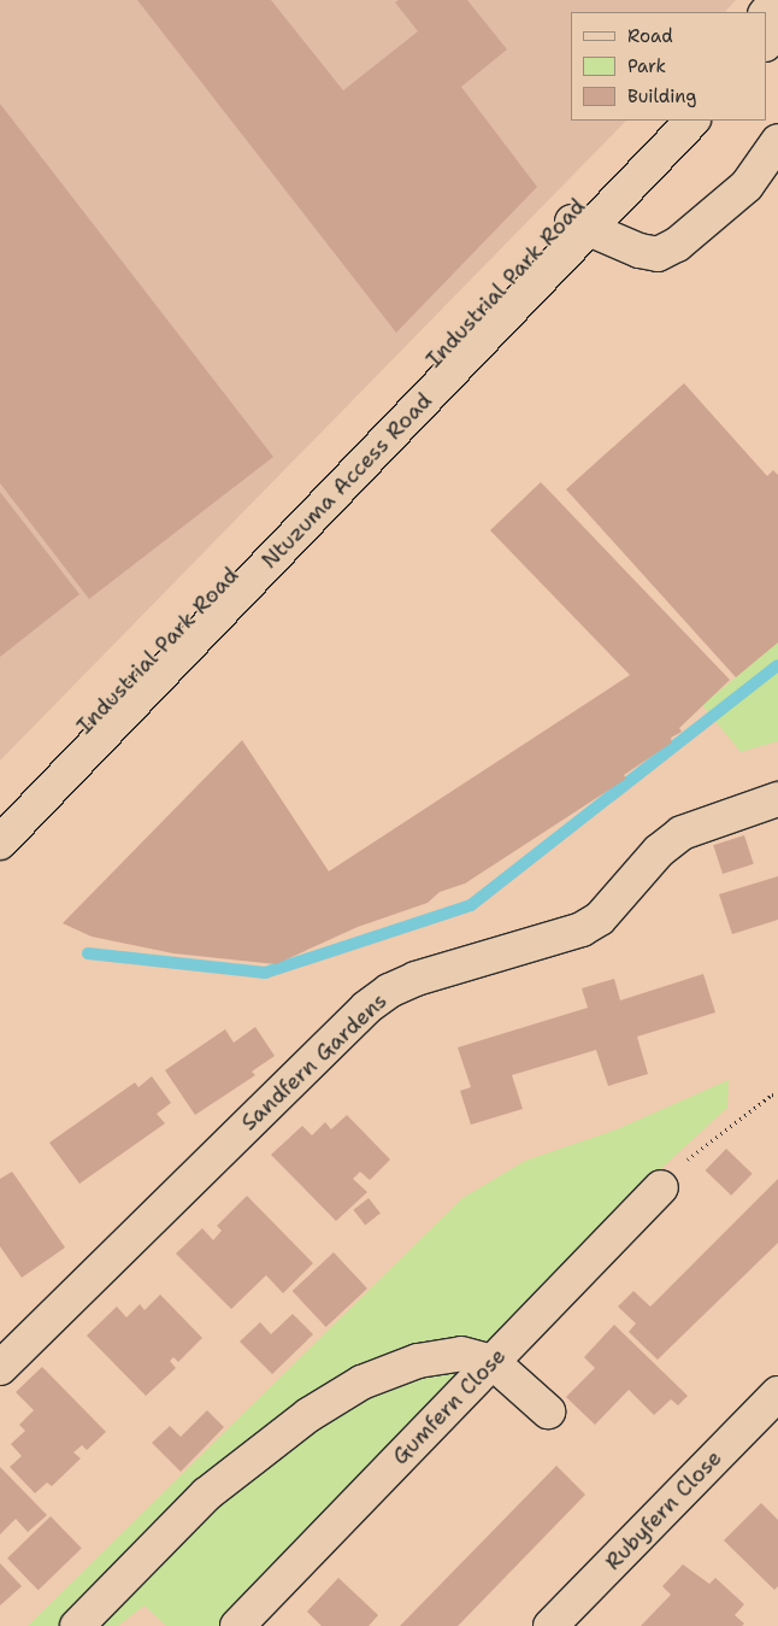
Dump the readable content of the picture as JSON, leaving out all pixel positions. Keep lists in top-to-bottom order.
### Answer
{
  "streets": {
    "street": [
      "Industrial Park Road",
      "Ntuzuma Access Road",
      "Sandfern Gardens",
      "Gumfern Close",
      "Rubyfern Close"
    ]
  },
  "crossings": [
    ["Industrial Park Road", "Ntuzuma Access Road"]
  ],
  "legend": ["Road", "Park", "Building"]
}
